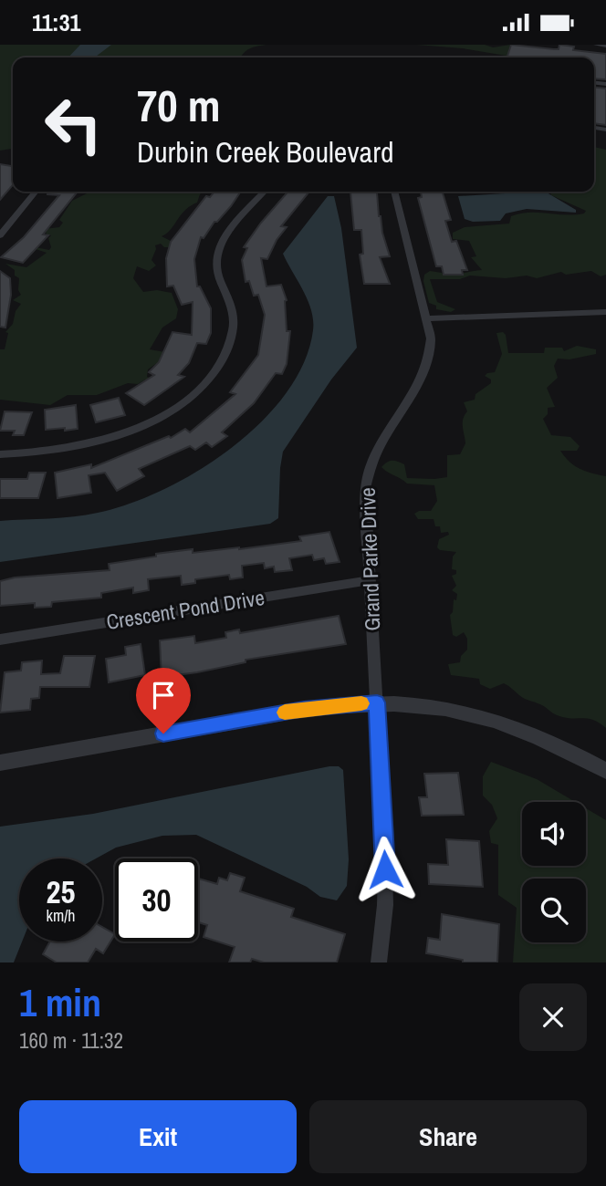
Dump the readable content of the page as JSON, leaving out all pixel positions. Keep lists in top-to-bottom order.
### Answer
{
  "streets": {
    "street": ["Grand Parke Drive", "Crescent Pond Drive"]
  },
  "crossings": [
    ["Grand Parke Drive", "Crescent Pond Drive"]
  ],
  "page": {
    "status": "11:31",
    "turn": ["70 m", "Durbin Creek Boulevard"],
    "speed": "25 km/h",
    "limit": "30",
    "heading": ["1 min", "160 m · 11:32"],
    "buttons": ["Exit", "Share"]
  }
}
